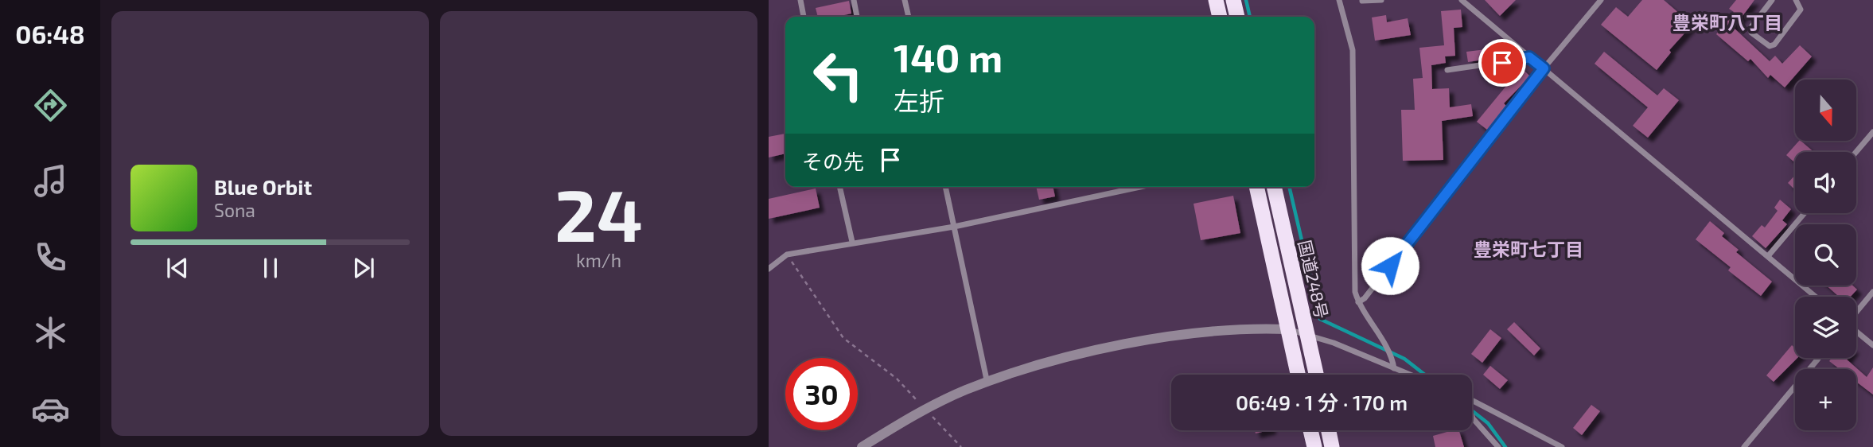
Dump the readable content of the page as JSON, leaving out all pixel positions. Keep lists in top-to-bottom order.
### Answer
{
  "streets": {
    "highway": ["国道248号"]
  },
  "districts": ["豊栄町八丁目", "豊栄町七丁目"],
  "north": "bottom",
  "page": {
    "tabs": "06:48",
    "tile": ["24", "km/h"],
    "turn": ["140 m", "左折"],
    "map_buttons": "+",
    "then": "その先",
    "song": ["Blue Orbit", "Sona"],
    "limit": "30",
    "trip": "06:49 · 1 分 · 170 m"
  }
}
